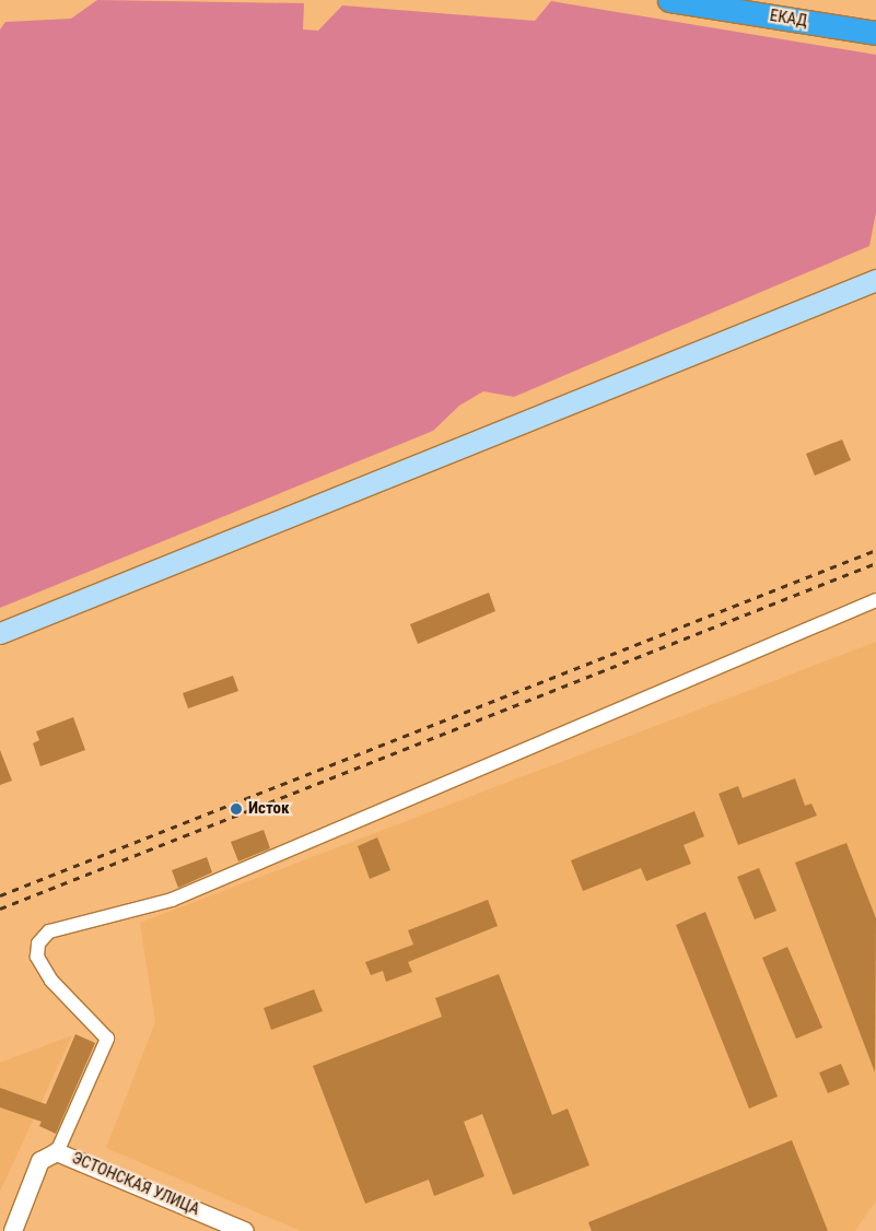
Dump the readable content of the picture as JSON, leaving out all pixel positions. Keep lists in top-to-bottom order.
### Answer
{
  "streets": {
    "highway": ["ЕКАД"],
    "street": ["ЭСТОНСКАЯ УЛИЦА"]
  },
  "places": ["Исток"]
}
